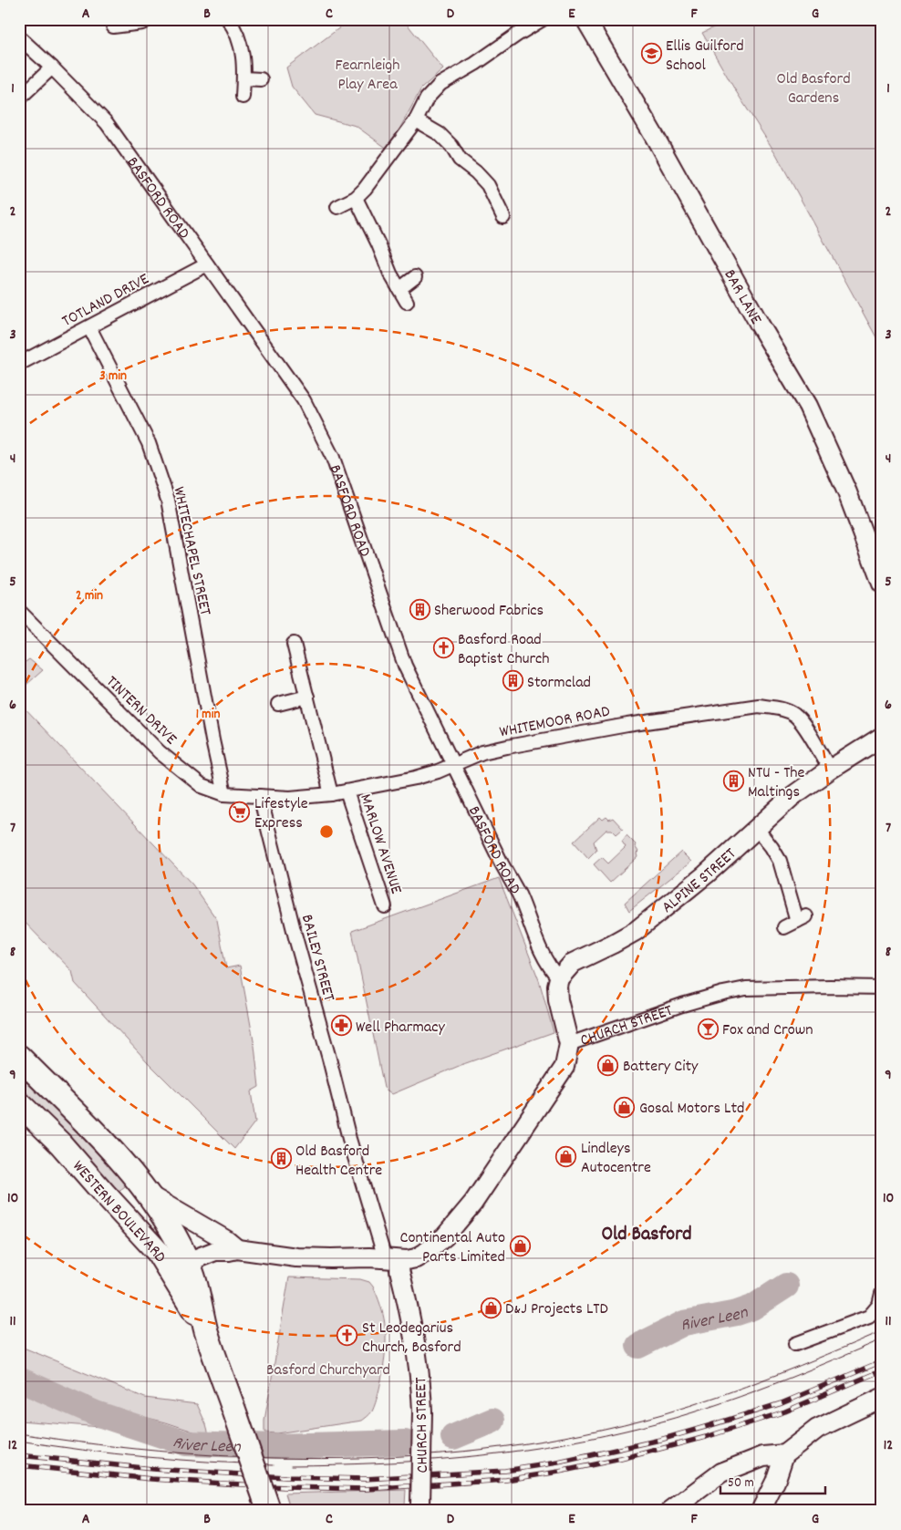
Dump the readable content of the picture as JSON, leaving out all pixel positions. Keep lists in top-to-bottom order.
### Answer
{
  "streets": {
    "highway": ["WESTERN BOULEVARD"],
    "street": [
      "BASFORD ROAD",
      "BAR LANE",
      "TOTLAND DRIVE",
      "WHITECHAPEL STREET",
      "TINTERN DRIVE",
      "WHITEMOOR ROAD",
      "MARLOW AVENUE",
      "ALPINE STREET",
      "BAILEY STREET",
      "CHURCH STREET"
    ]
  },
  "crossings": [
    ["BASFORD ROAD", "TOTLAND DRIVE"],
    ["BASFORD ROAD", "WHITEMOOR ROAD"],
    ["BASFORD ROAD", "ALPINE STREET"],
    ["TOTLAND DRIVE", "WHITECHAPEL STREET"],
    ["WHITECHAPEL STREET", "TINTERN DRIVE"],
    ["TINTERN DRIVE", "WHITEMOOR ROAD"],
    ["TINTERN DRIVE", "BAILEY STREET"],
    ["WHITEMOOR ROAD", "MARLOW AVENUE"],
    ["WHITEMOOR ROAD", "ALPINE STREET"],
    ["WHITEMOOR ROAD", "BAILEY STREET"],
    ["BAILEY STREET", "CHURCH STREET"],
    ["BAILEY STREET", "WESTERN BOULEVARD"],
    ["CHURCH STREET", "WESTERN BOULEVARD"]
  ],
  "districts": ["Old Basford"],
  "water": ["River Leen"],
  "parks": ["Fearnleigh Play Area", "Old Basford Gardens", "Basford Churchyard"],
  "places": {
    "school or university": ["Ellis Guilford School"],
    "building": [
      "Sherwood Fabrics",
      "Stormclad",
      "NTU - The Maltings",
      "Old Basford Health Centre"
    ],
    "church": ["Basford Road Baptist Church", "St Leodegarius Church, Basford"],
    "supermarket": ["Lifestyle Express"],
    "pharmacy": ["Well Pharmacy"],
    "bar": ["Fox and Crown"],
    "shop": [
      "Battery City",
      "Gosal Motors Ltd",
      "Lindleys Autocentre",
      "Continental Auto Parts Limited",
      "D&J Projects LTD"
    ]
  },
  "scale_bar": "50 m",
  "grid": {
    "columns": [
      "A",
      "B",
      "C",
      "D",
      "E",
      "F",
      "G"
    ],
    "rows": [
      "1",
      "2",
      "3",
      "4",
      "5",
      "6",
      "7",
      "8",
      "9",
      "10",
      "11",
      "12"
    ]
  },
  "rings": ["3 min", "2 min", "1 min"]
}
